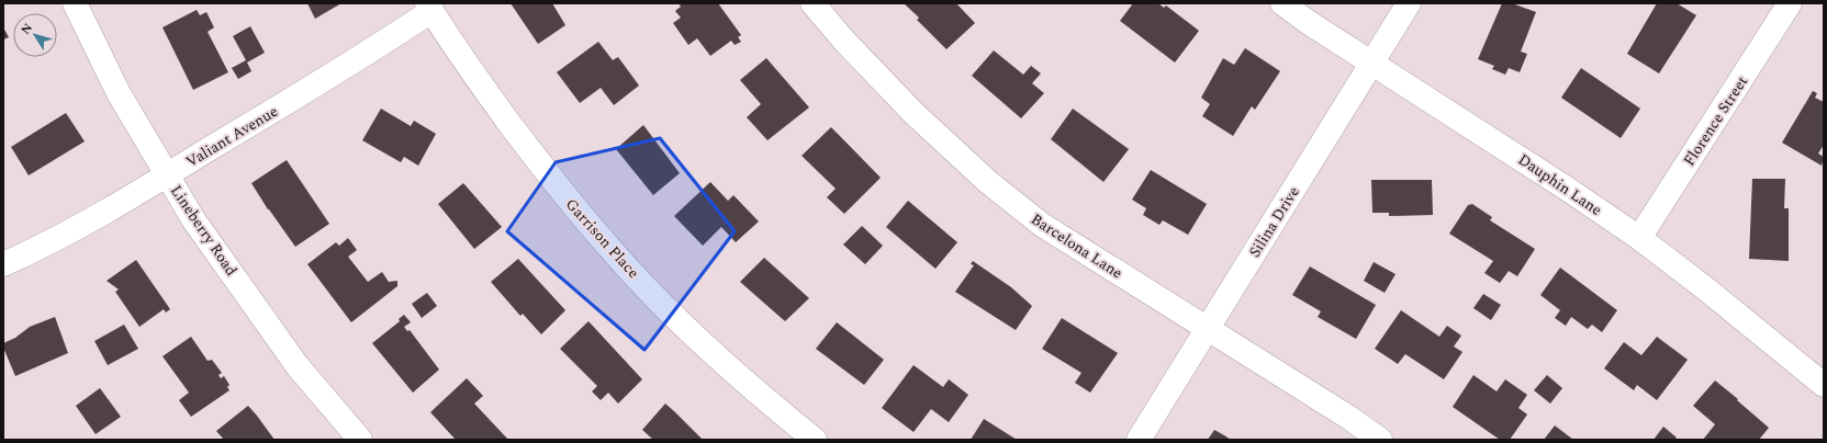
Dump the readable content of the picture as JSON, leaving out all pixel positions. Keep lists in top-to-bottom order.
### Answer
{
  "streets": {
    "street": [
      "Florence Street",
      "Valiant Avenue",
      "Dauphin Lane",
      "Silina Drive",
      "Lineberry Road",
      "Garrison Place",
      "Barcelona Lane"
    ]
  },
  "crossings": [
    ["Florence Street", "Dauphin Lane"],
    ["Valiant Avenue", "Lineberry Road"],
    ["Valiant Avenue", "Garrison Place"],
    ["Dauphin Lane", "Silina Drive"],
    ["Silina Drive", "Barcelona Lane"]
  ],
  "north": "top left"
}
